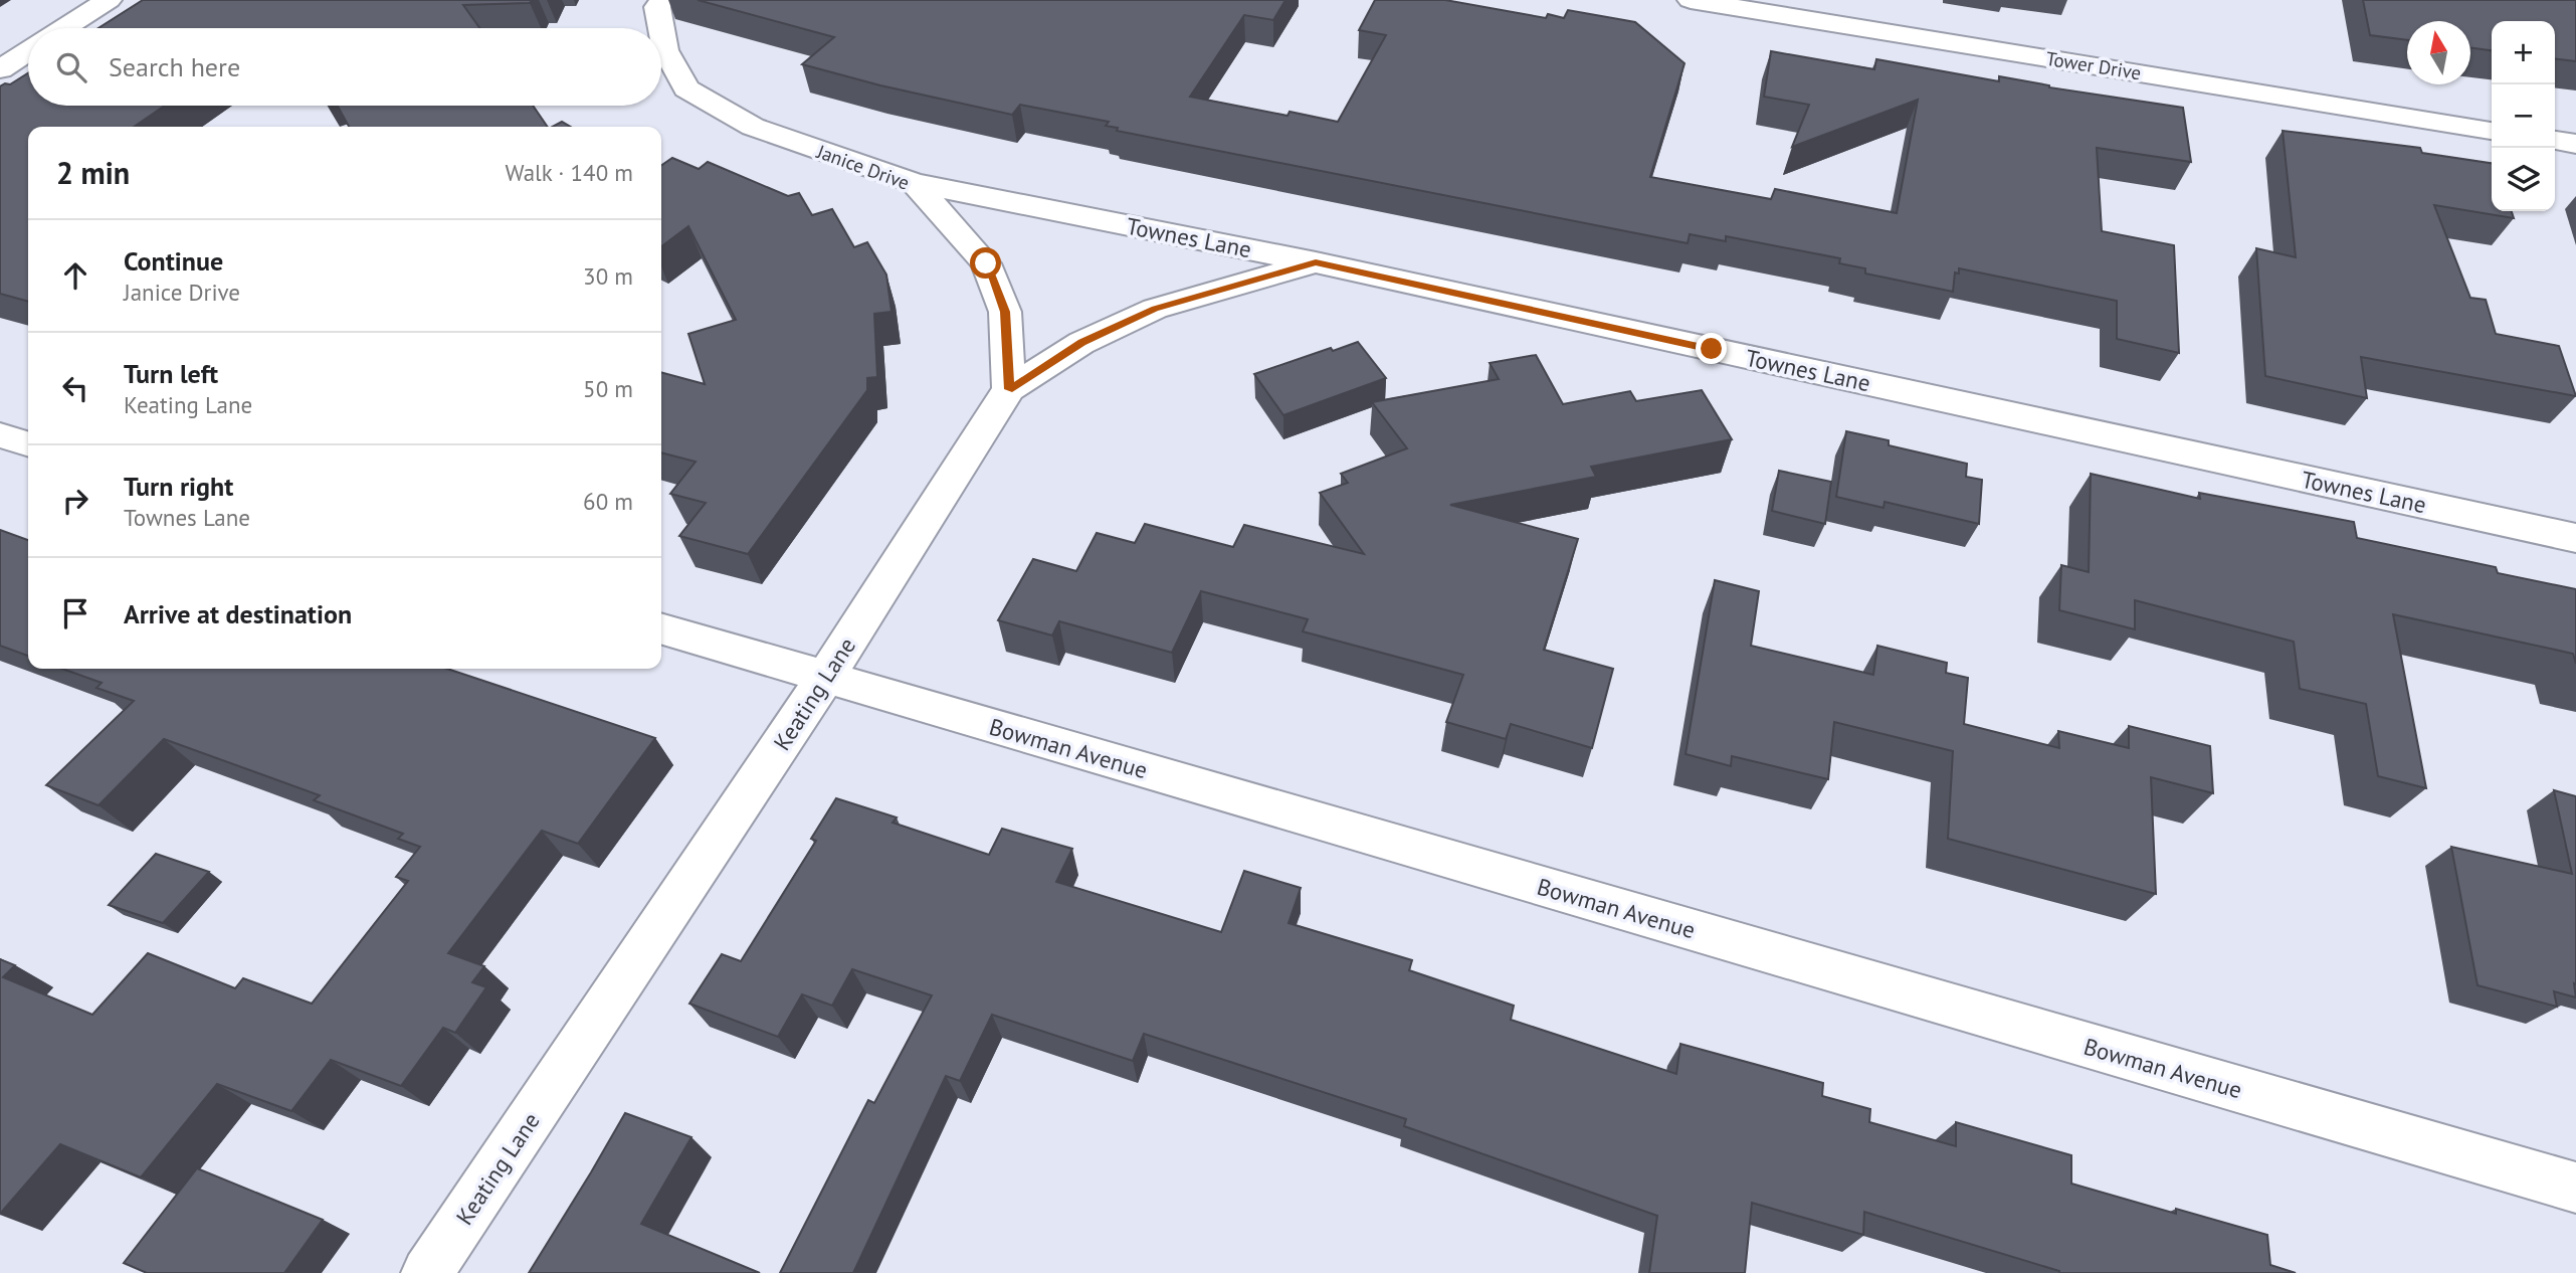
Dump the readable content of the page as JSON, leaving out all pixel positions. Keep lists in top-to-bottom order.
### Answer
{
  "streets": {
    "street": [
      "Tower Drive",
      "Janice Drive",
      "Townes Lane",
      "Keating Lane",
      "Bowman Avenue"
    ]
  },
  "crossings": [
    ["Janice Drive", "Townes Lane"],
    ["Janice Drive", "Keating Lane"],
    ["Townes Lane", "Keating Lane"],
    ["Keating Lane", "Bowman Avenue"]
  ],
  "north": "top",
  "page": {
    "map_buttons": ["+", "−"],
    "search": "Search here",
    "heading": ["2 min", "Walk · 140 m"],
    "list": [
      ["Continue", "Janice Drive", "30 m"],
      ["Turn left", "Keating Lane", "50 m"],
      ["Turn right", "Townes Lane", "60 m"],
      "Arrive at destination"
    ]
  }
}
